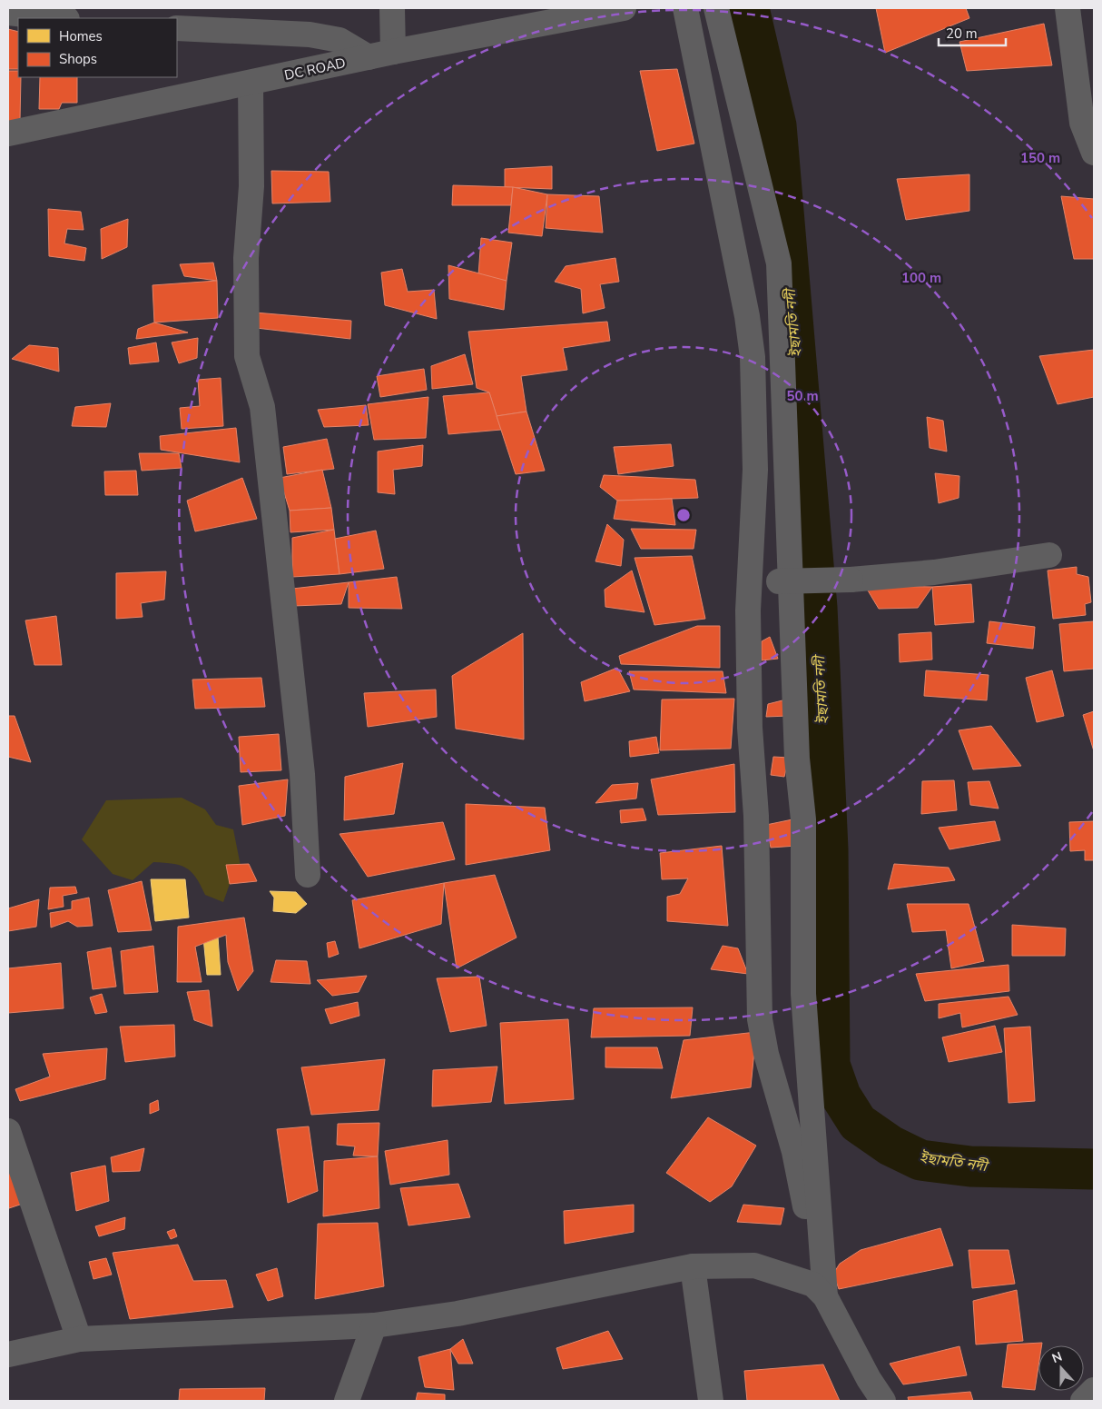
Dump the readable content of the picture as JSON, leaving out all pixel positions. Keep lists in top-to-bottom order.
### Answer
{
  "streets": {
    "street": ["DC ROAD"]
  },
  "water": ["ইছামতি নদী"],
  "legend": ["Homes", "Shops"],
  "scale_bar": "20 m",
  "north": "top",
  "rings": ["150 m", "100 m", "50 m"]
}
